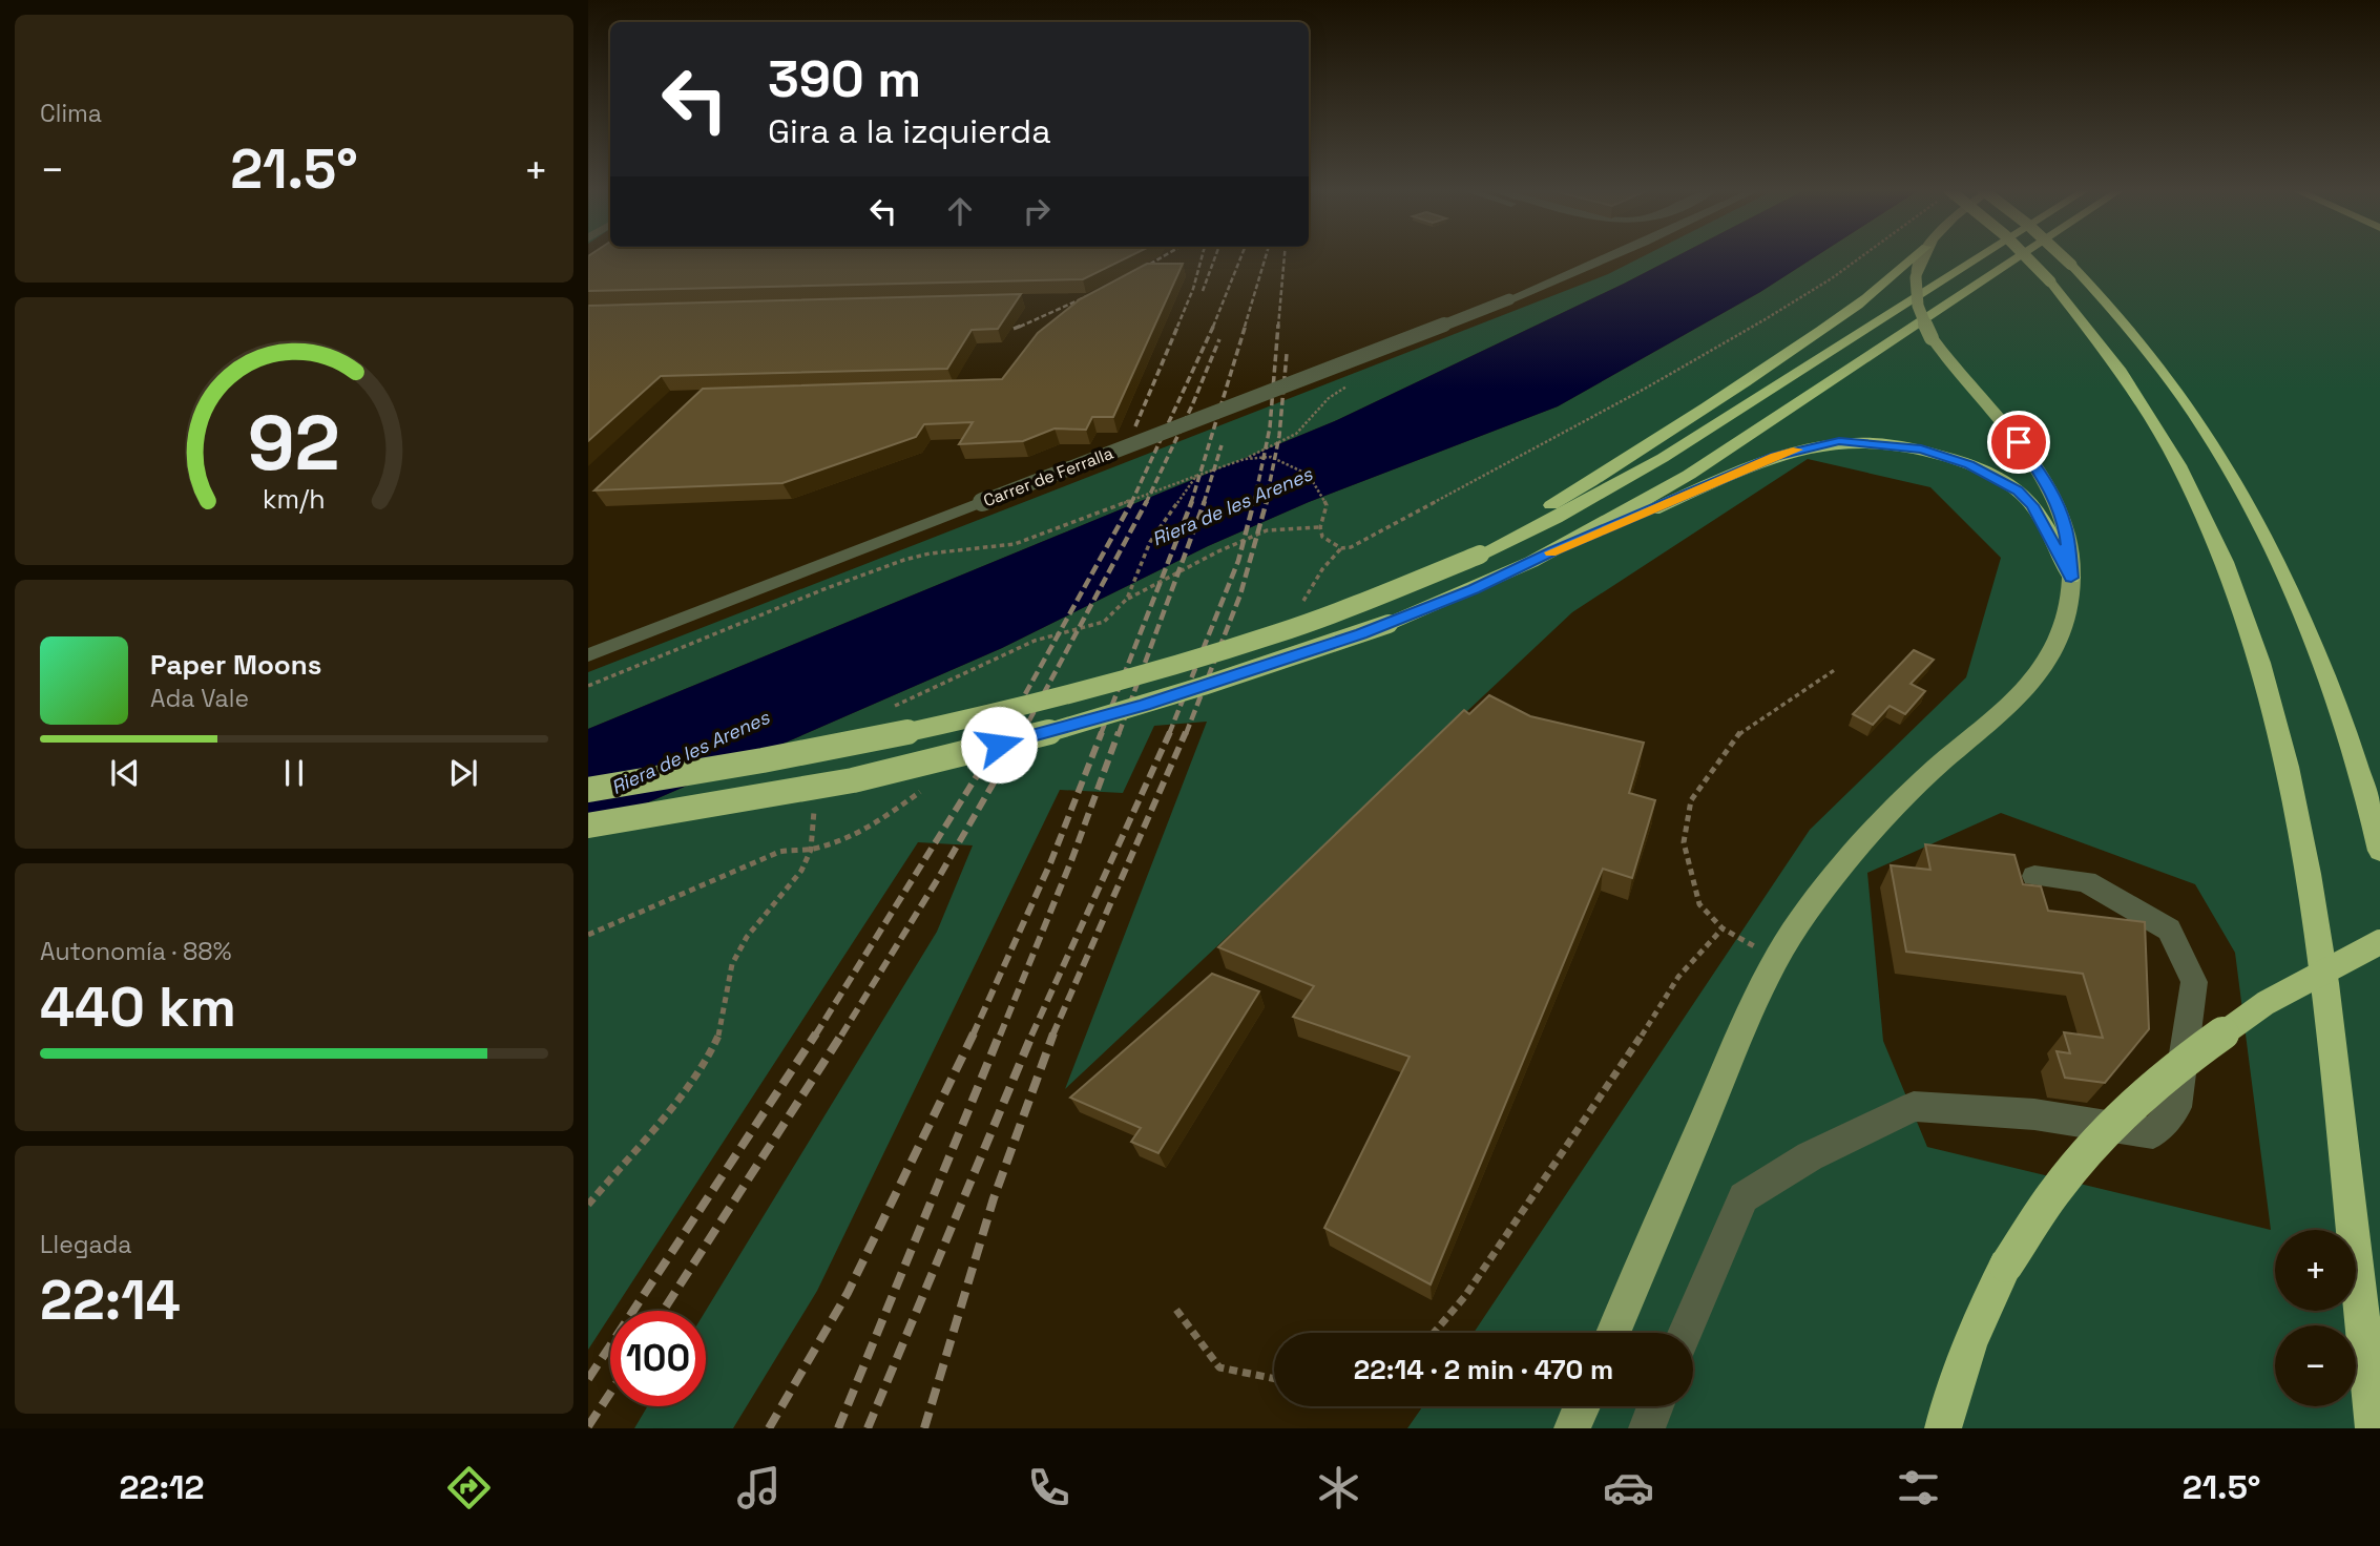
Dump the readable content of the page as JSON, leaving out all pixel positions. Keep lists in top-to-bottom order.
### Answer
{
  "streets": {
    "street": ["Carrer de Ferralla"]
  },
  "water": ["Riera de les Arenes"],
  "page": {
    "tile": [
      "Clima",
      ["Autonomía · 88%", "440 km"],
      ["Llegada", "22:14"]
    ],
    "turn": ["390 m", "Gira a la izquierda"],
    "heat": ["−", "21.5°", "+"],
    "song": ["Paper Moons", "Ada Vale"],
    "map_buttons": ["+", "−"],
    "limit": "100",
    "trip": "22:14 · 2 min · 470 m",
    "tabs": ["22:12", "21.5°"],
    "gauge": ["92", "km/h"]
  }
}
